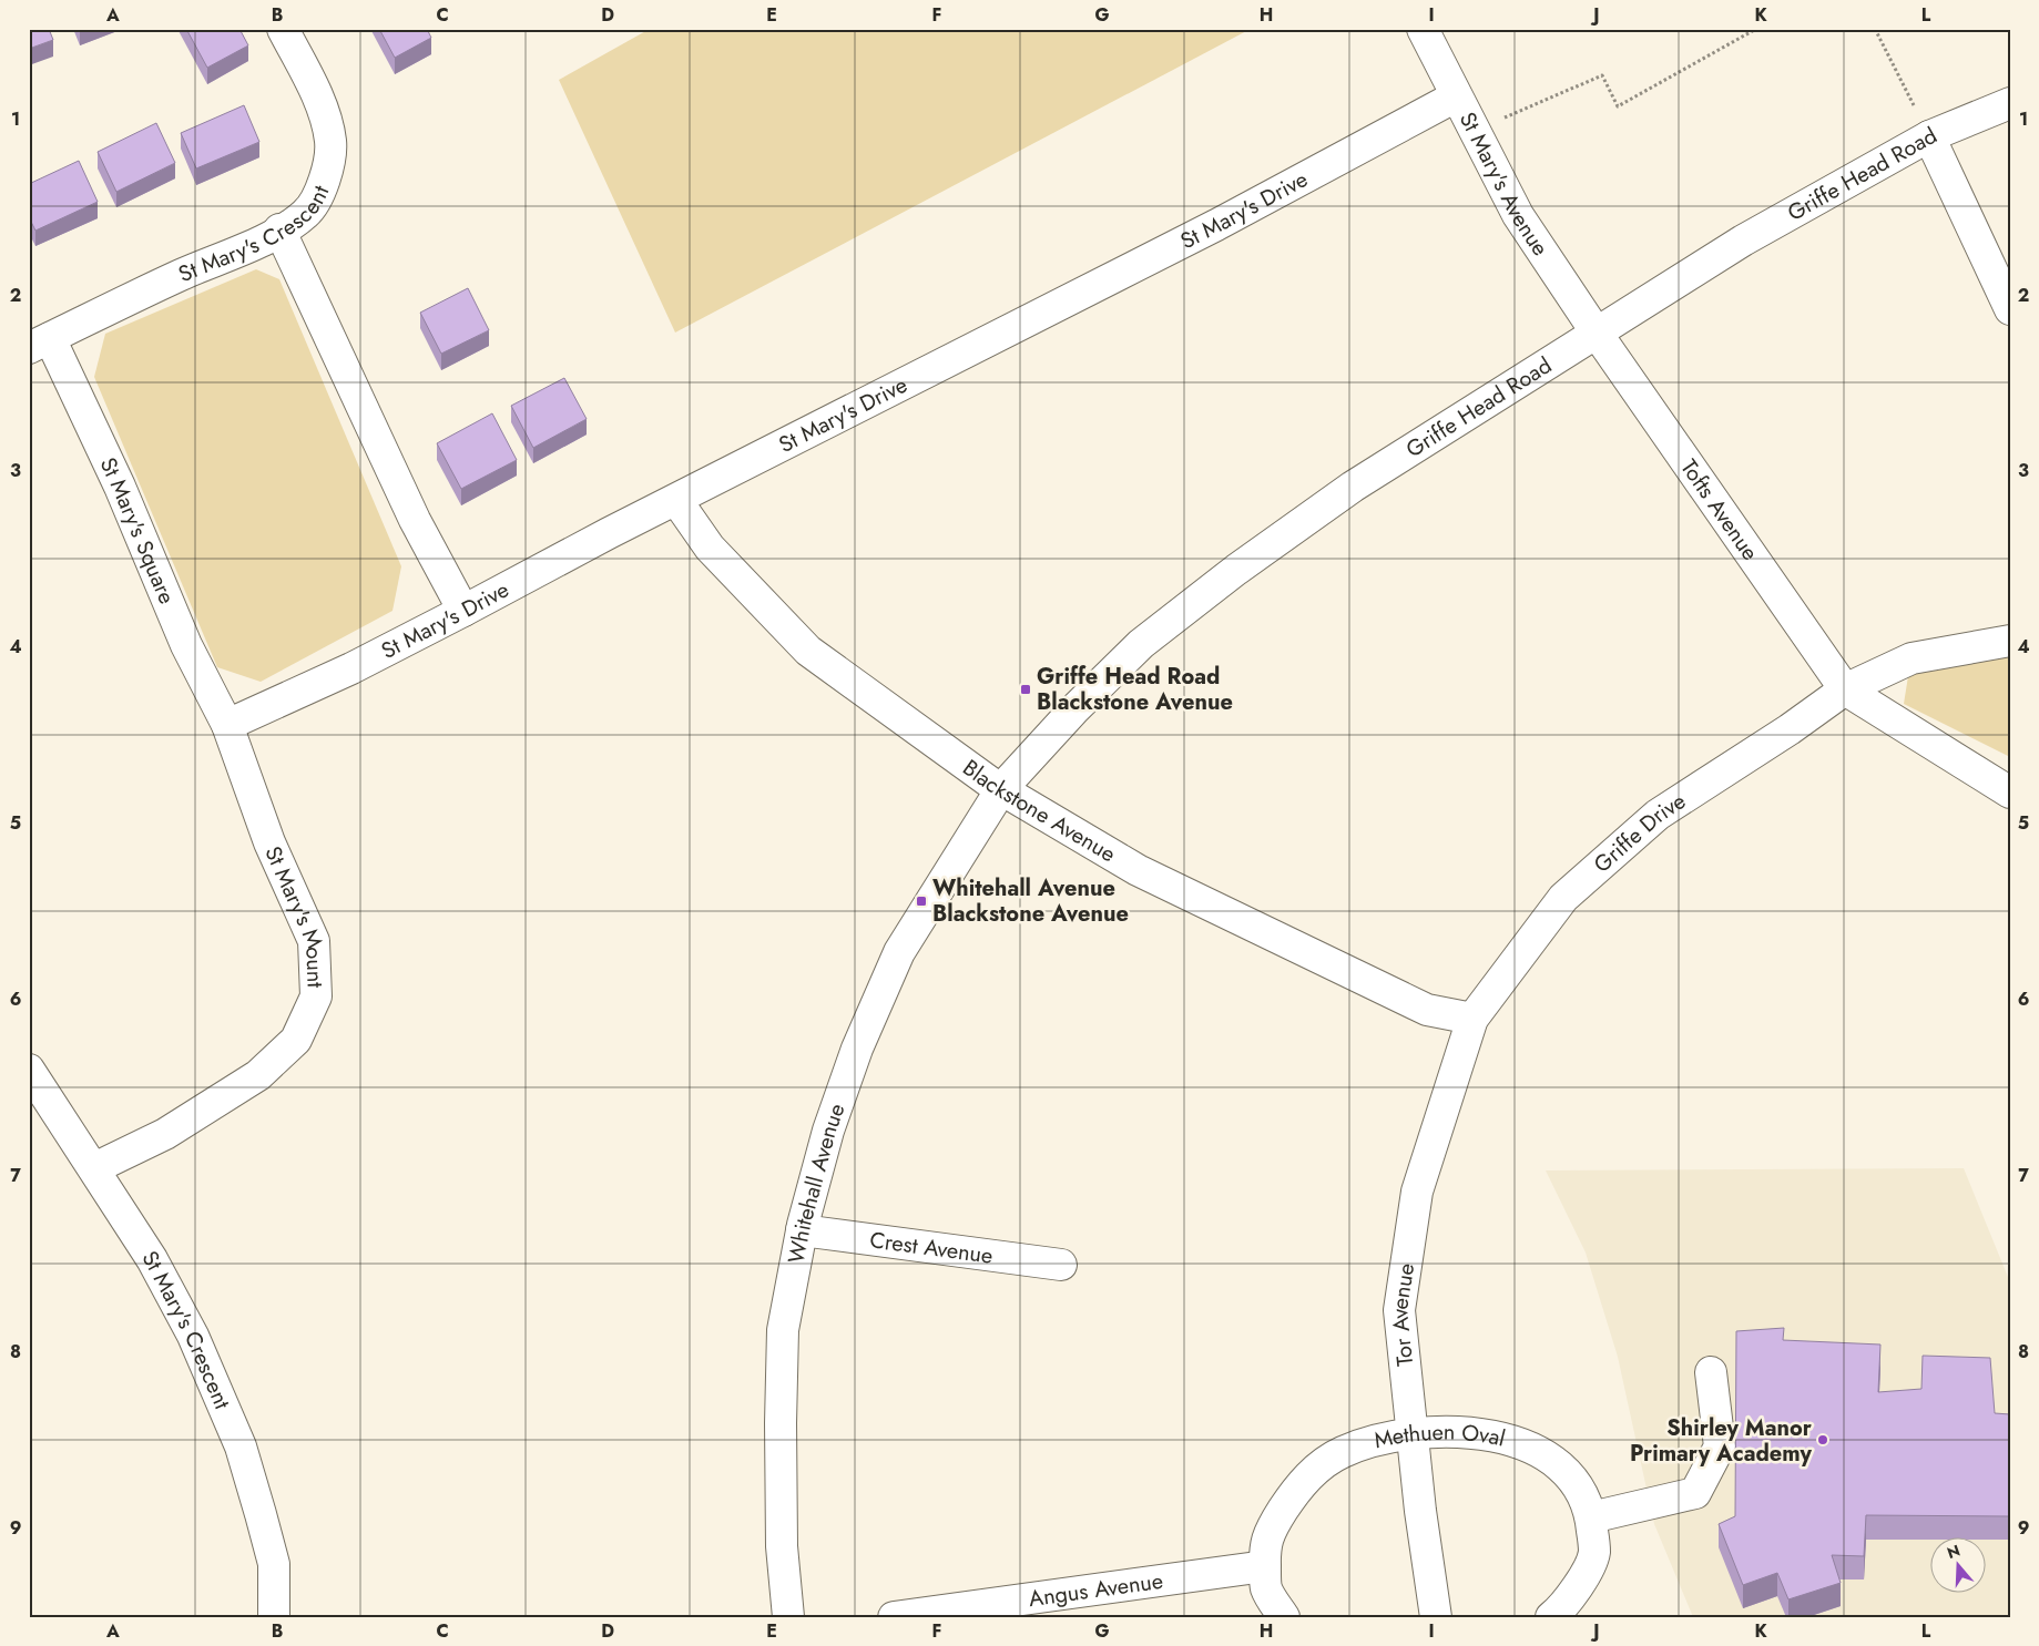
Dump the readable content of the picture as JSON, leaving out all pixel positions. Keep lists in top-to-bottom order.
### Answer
{
  "streets": {
    "street": [
      "Griffe Head Road",
      "St Mary's Avenue",
      "St Mary's Drive",
      "St Mary's Crescent",
      "Tofts Avenue",
      "St Mary's Square",
      "Blackstone Avenue",
      "Griffe Drive",
      "St Mary's Mount",
      "Whitehall Avenue",
      "Crest Avenue",
      "Tor Avenue",
      "Methuen Oval",
      "Angus Avenue"
    ]
  },
  "crossings": [
    ["Griffe Head Road", "St Mary's Avenue"],
    ["Griffe Head Road", "Tofts Avenue"],
    ["Griffe Head Road", "Blackstone Avenue"],
    ["Griffe Head Road", "Whitehall Avenue"],
    ["St Mary's Avenue", "St Mary's Drive"],
    ["St Mary's Avenue", "Tofts Avenue"],
    ["St Mary's Drive", "St Mary's Square"],
    ["St Mary's Drive", "Blackstone Avenue"],
    ["St Mary's Drive", "St Mary's Mount"],
    ["St Mary's Crescent", "St Mary's Square"],
    ["St Mary's Crescent", "St Mary's Mount"],
    ["Tofts Avenue", "Griffe Drive"],
    ["St Mary's Square", "St Mary's Mount"],
    ["Blackstone Avenue", "Griffe Drive"],
    ["Blackstone Avenue", "Whitehall Avenue"],
    ["Blackstone Avenue", "Tor Avenue"],
    ["Griffe Drive", "Tor Avenue"],
    ["Whitehall Avenue", "Crest Avenue"],
    ["Tor Avenue", "Methuen Oval"],
    ["Methuen Oval", "Angus Avenue"]
  ],
  "places": {
    "transit": ["Griffe Head Road Blackstone Avenue", "Whitehall Avenue Blackstone Avenue"],
    "other": ["Shirley Manor Primary Academy"]
  },
  "north": "top",
  "grid": {
    "columns": [
      "A",
      "B",
      "C",
      "D",
      "E",
      "F",
      "G",
      "H",
      "I",
      "J",
      "K",
      "L"
    ],
    "rows": [
      "1",
      "2",
      "3",
      "4",
      "5",
      "6",
      "7",
      "8",
      "9"
    ]
  }
}
